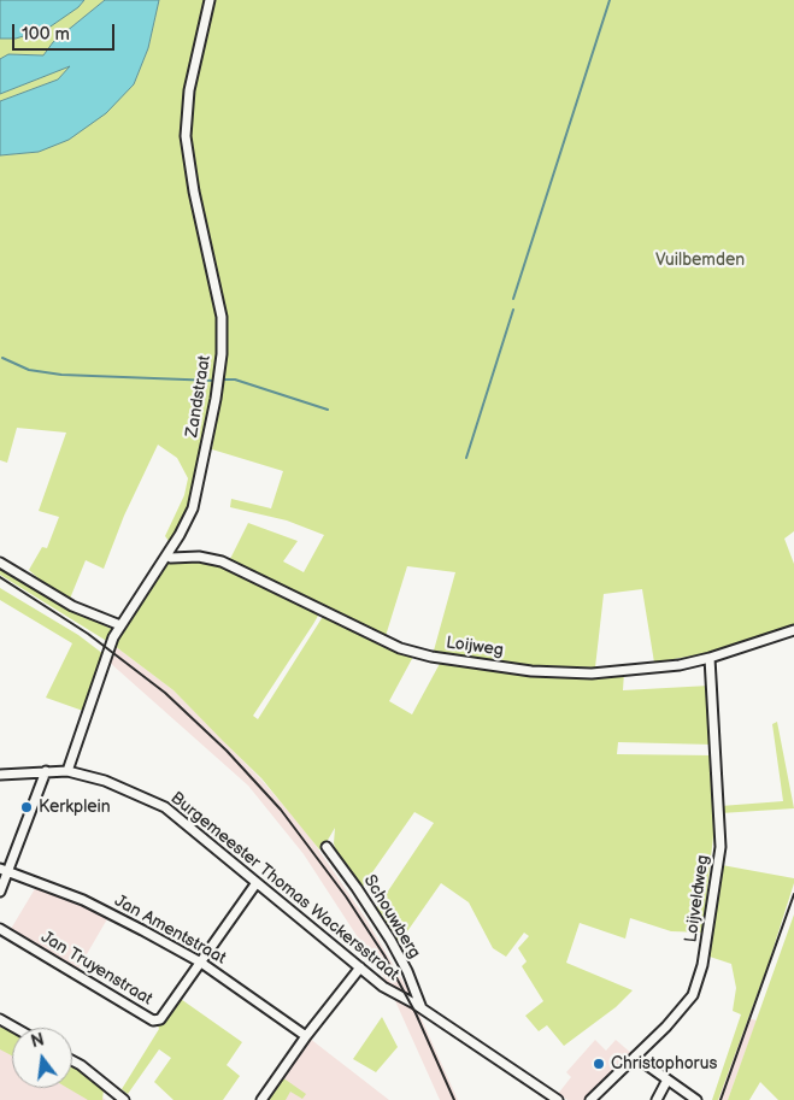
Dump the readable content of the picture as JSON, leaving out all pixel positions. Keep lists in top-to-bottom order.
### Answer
{
  "streets": {
    "street": [
      "Zandstraat",
      "Loijweg",
      "Burgemeester Thomas Wackersstraat",
      "Loijveldweg",
      "Schouwberg",
      "Jan Amentstraat",
      "Jan Truyenstraat"
    ]
  },
  "crossings": [
    ["Zandstraat", "Loijweg"],
    ["Zandstraat", "Burgemeester Thomas Wackersstraat"],
    ["Loijweg", "Loijveldweg"],
    ["Burgemeester Thomas Wackersstraat", "Schouwberg"],
    ["Burgemeester Thomas Wackersstraat", "Jan Truyenstraat"],
    ["Jan Amentstraat", "Jan Truyenstraat"]
  ],
  "parks": ["Vuilbemden"],
  "places": ["Kerkplein", "Christophorus"],
  "scale_bar": "100 m",
  "north": "top"
}
